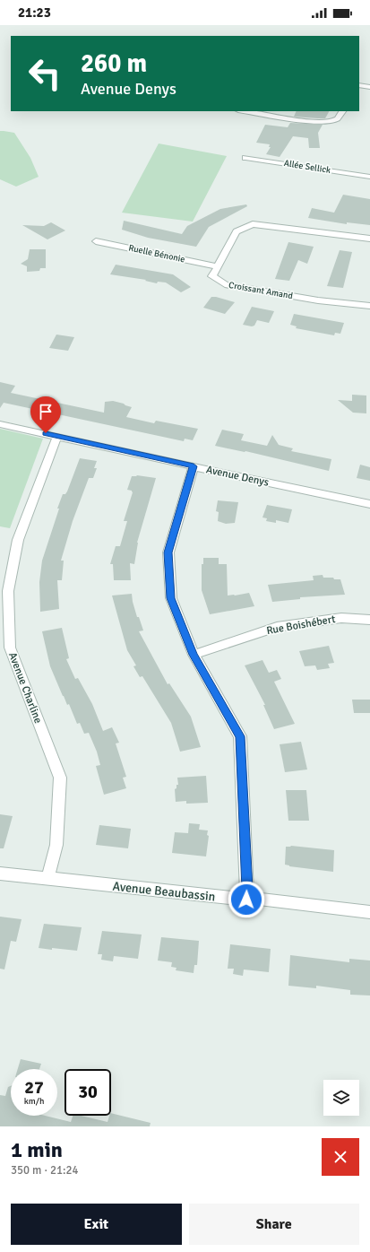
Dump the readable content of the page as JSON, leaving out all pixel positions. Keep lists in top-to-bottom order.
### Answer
{
  "streets": {
    "street": [
      "Allée Sellick",
      "Ruelle Bénonie",
      "Croissant Amand",
      "Avenue Denys",
      "Rue Boishébert",
      "Avenue Charline",
      "Avenue Beaubassin"
    ]
  },
  "crossings": [
    ["Ruelle Bénonie", "Croissant Amand"],
    ["Avenue Denys", "Avenue Charline"],
    ["Avenue Charline", "Avenue Beaubassin"]
  ],
  "page": {
    "status": "21:23",
    "turn": ["260 m", "Avenue Denys"],
    "speed": "27 km/h",
    "limit": "30",
    "heading": ["1 min", "350 m · 21:24"],
    "buttons": ["Exit", "Share"]
  }
}
